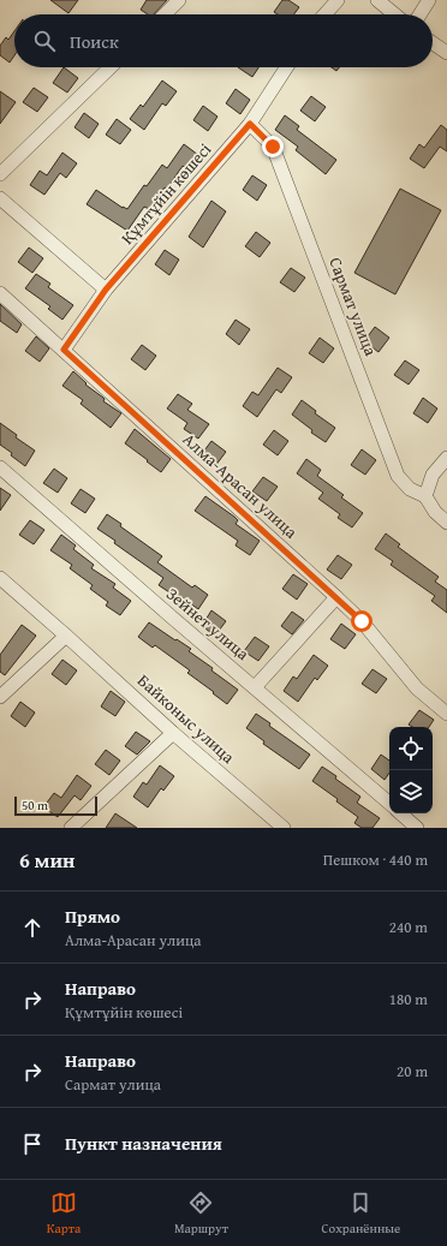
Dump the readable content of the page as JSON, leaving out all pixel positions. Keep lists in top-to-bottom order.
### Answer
{
  "streets": {
    "street": [
      "Құмтұйiн көшесі",
      "Сармат улица",
      "Алма-Арасан улица",
      "Зейнет улица",
      "Байконыс улица"
    ]
  },
  "crossings": [
    ["Құмтұйiн көшесі", "Сармат улица"],
    ["Құмтұйiн көшесі", "Алма-Арасан улица"]
  ],
  "scale_bar": "50 m",
  "page": {
    "search": "Поиск",
    "scale": "50 m",
    "heading": ["6 мин", "Пешком · 440 m"],
    "list": [
      ["Прямо", "Алма-Арасан улица", "240 m"],
      ["Направо", "Құмтұйiн көшесі", "180 m"],
      ["Направо", "Сармат улица", "20 m"],
      "Пункт назначения"
    ],
    "nav": ["Карта", "Маршрут", "Сохранённые"]
  }
}
